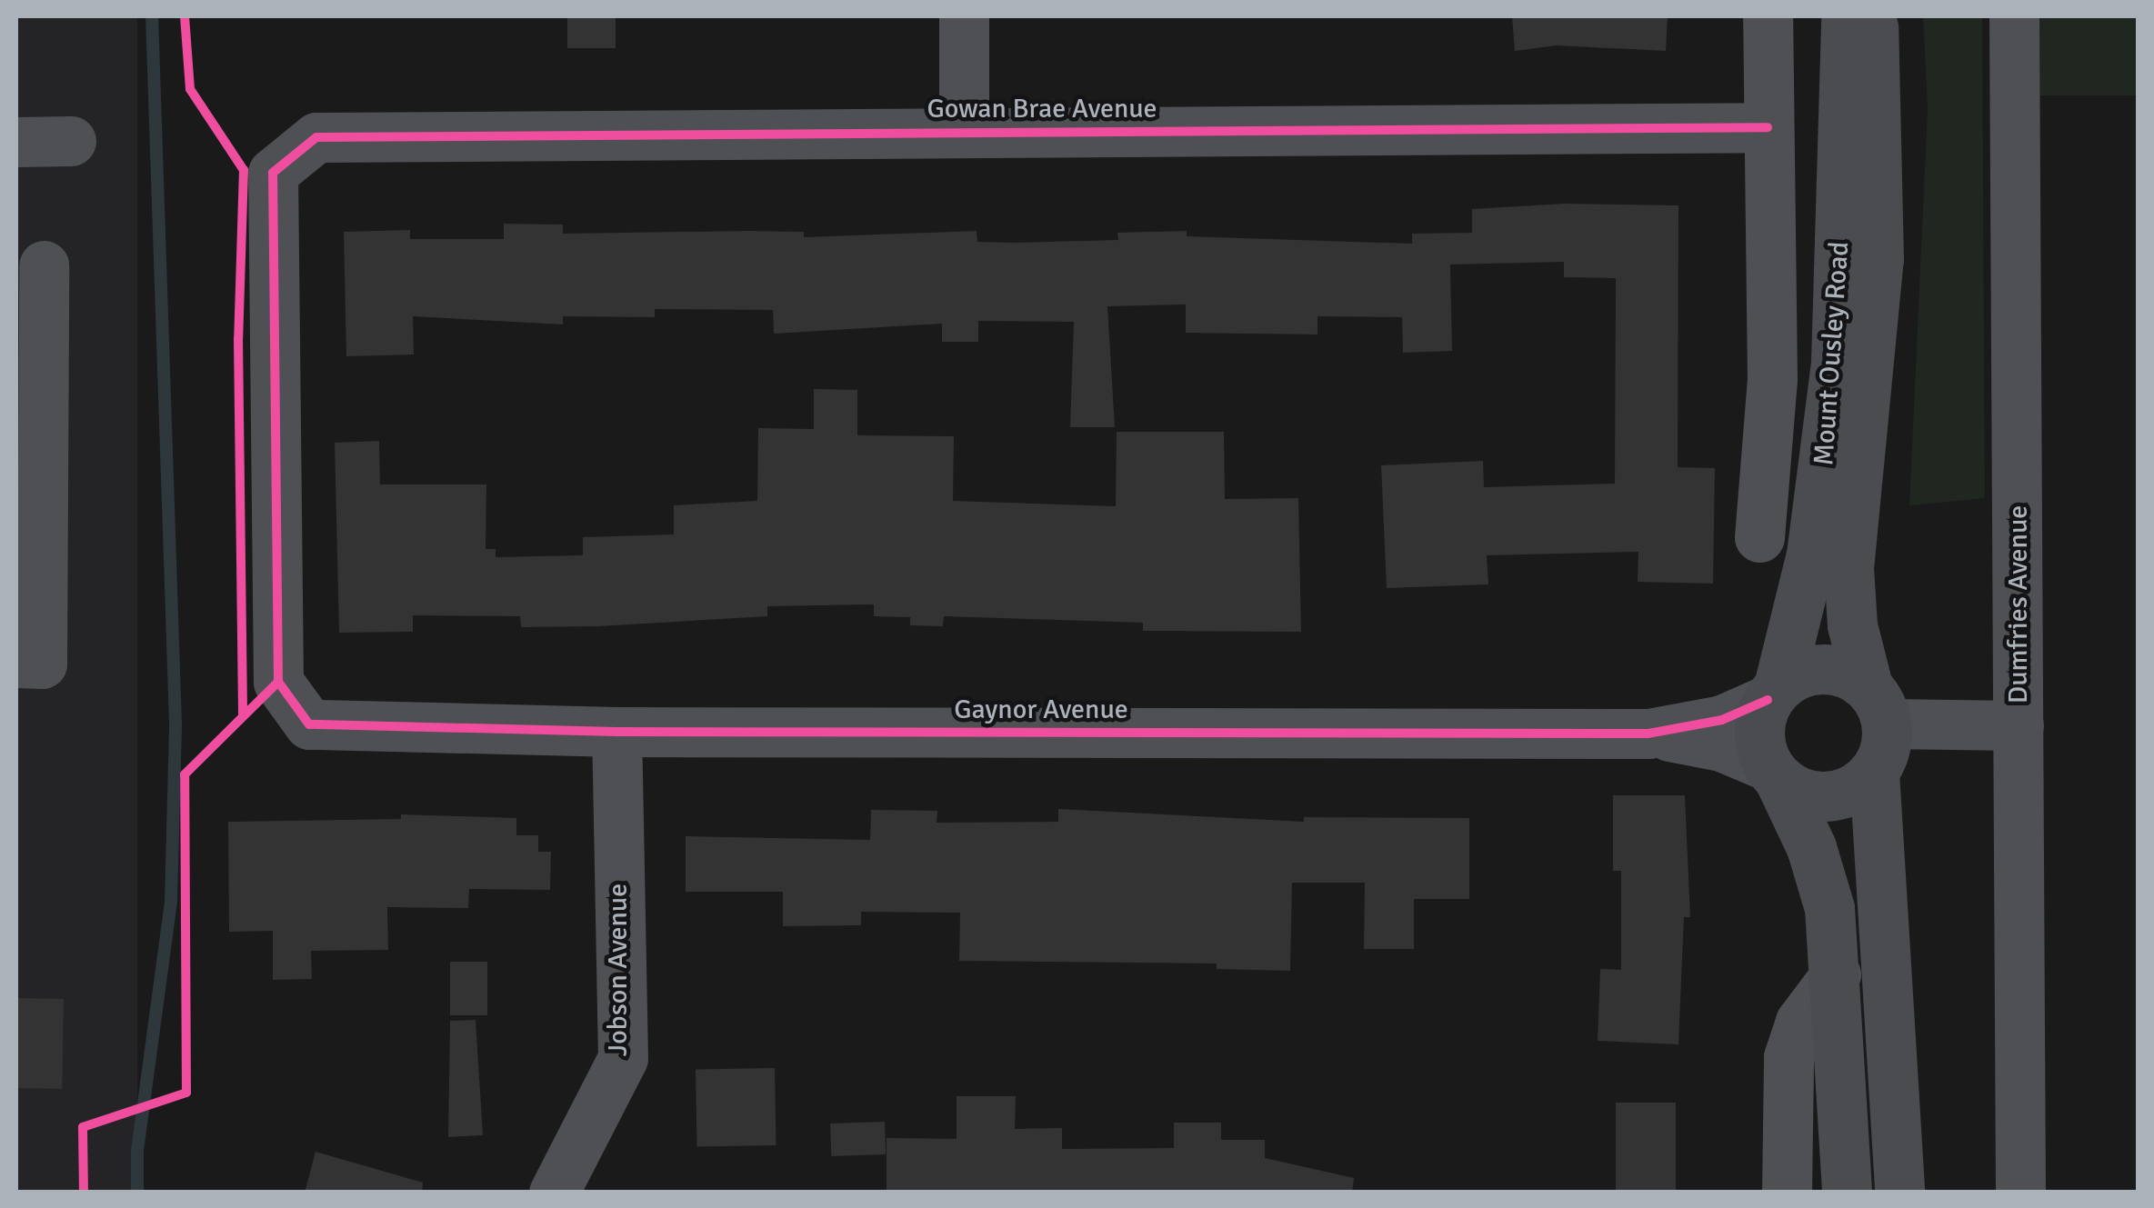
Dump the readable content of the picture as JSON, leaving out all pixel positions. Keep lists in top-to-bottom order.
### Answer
{
  "streets": {
    "main road": ["Mount Ousley Road"],
    "street": [
      "Gowan Brae Avenue",
      "Dumfries Avenue",
      "Gaynor Avenue",
      "Jobson Avenue"
    ]
  },
  "crossings": [
    ["Gowan Brae Avenue", "Gaynor Avenue"],
    ["Mount Ousley Road", "Gaynor Avenue"],
    ["Gaynor Avenue", "Jobson Avenue"]
  ]
}
